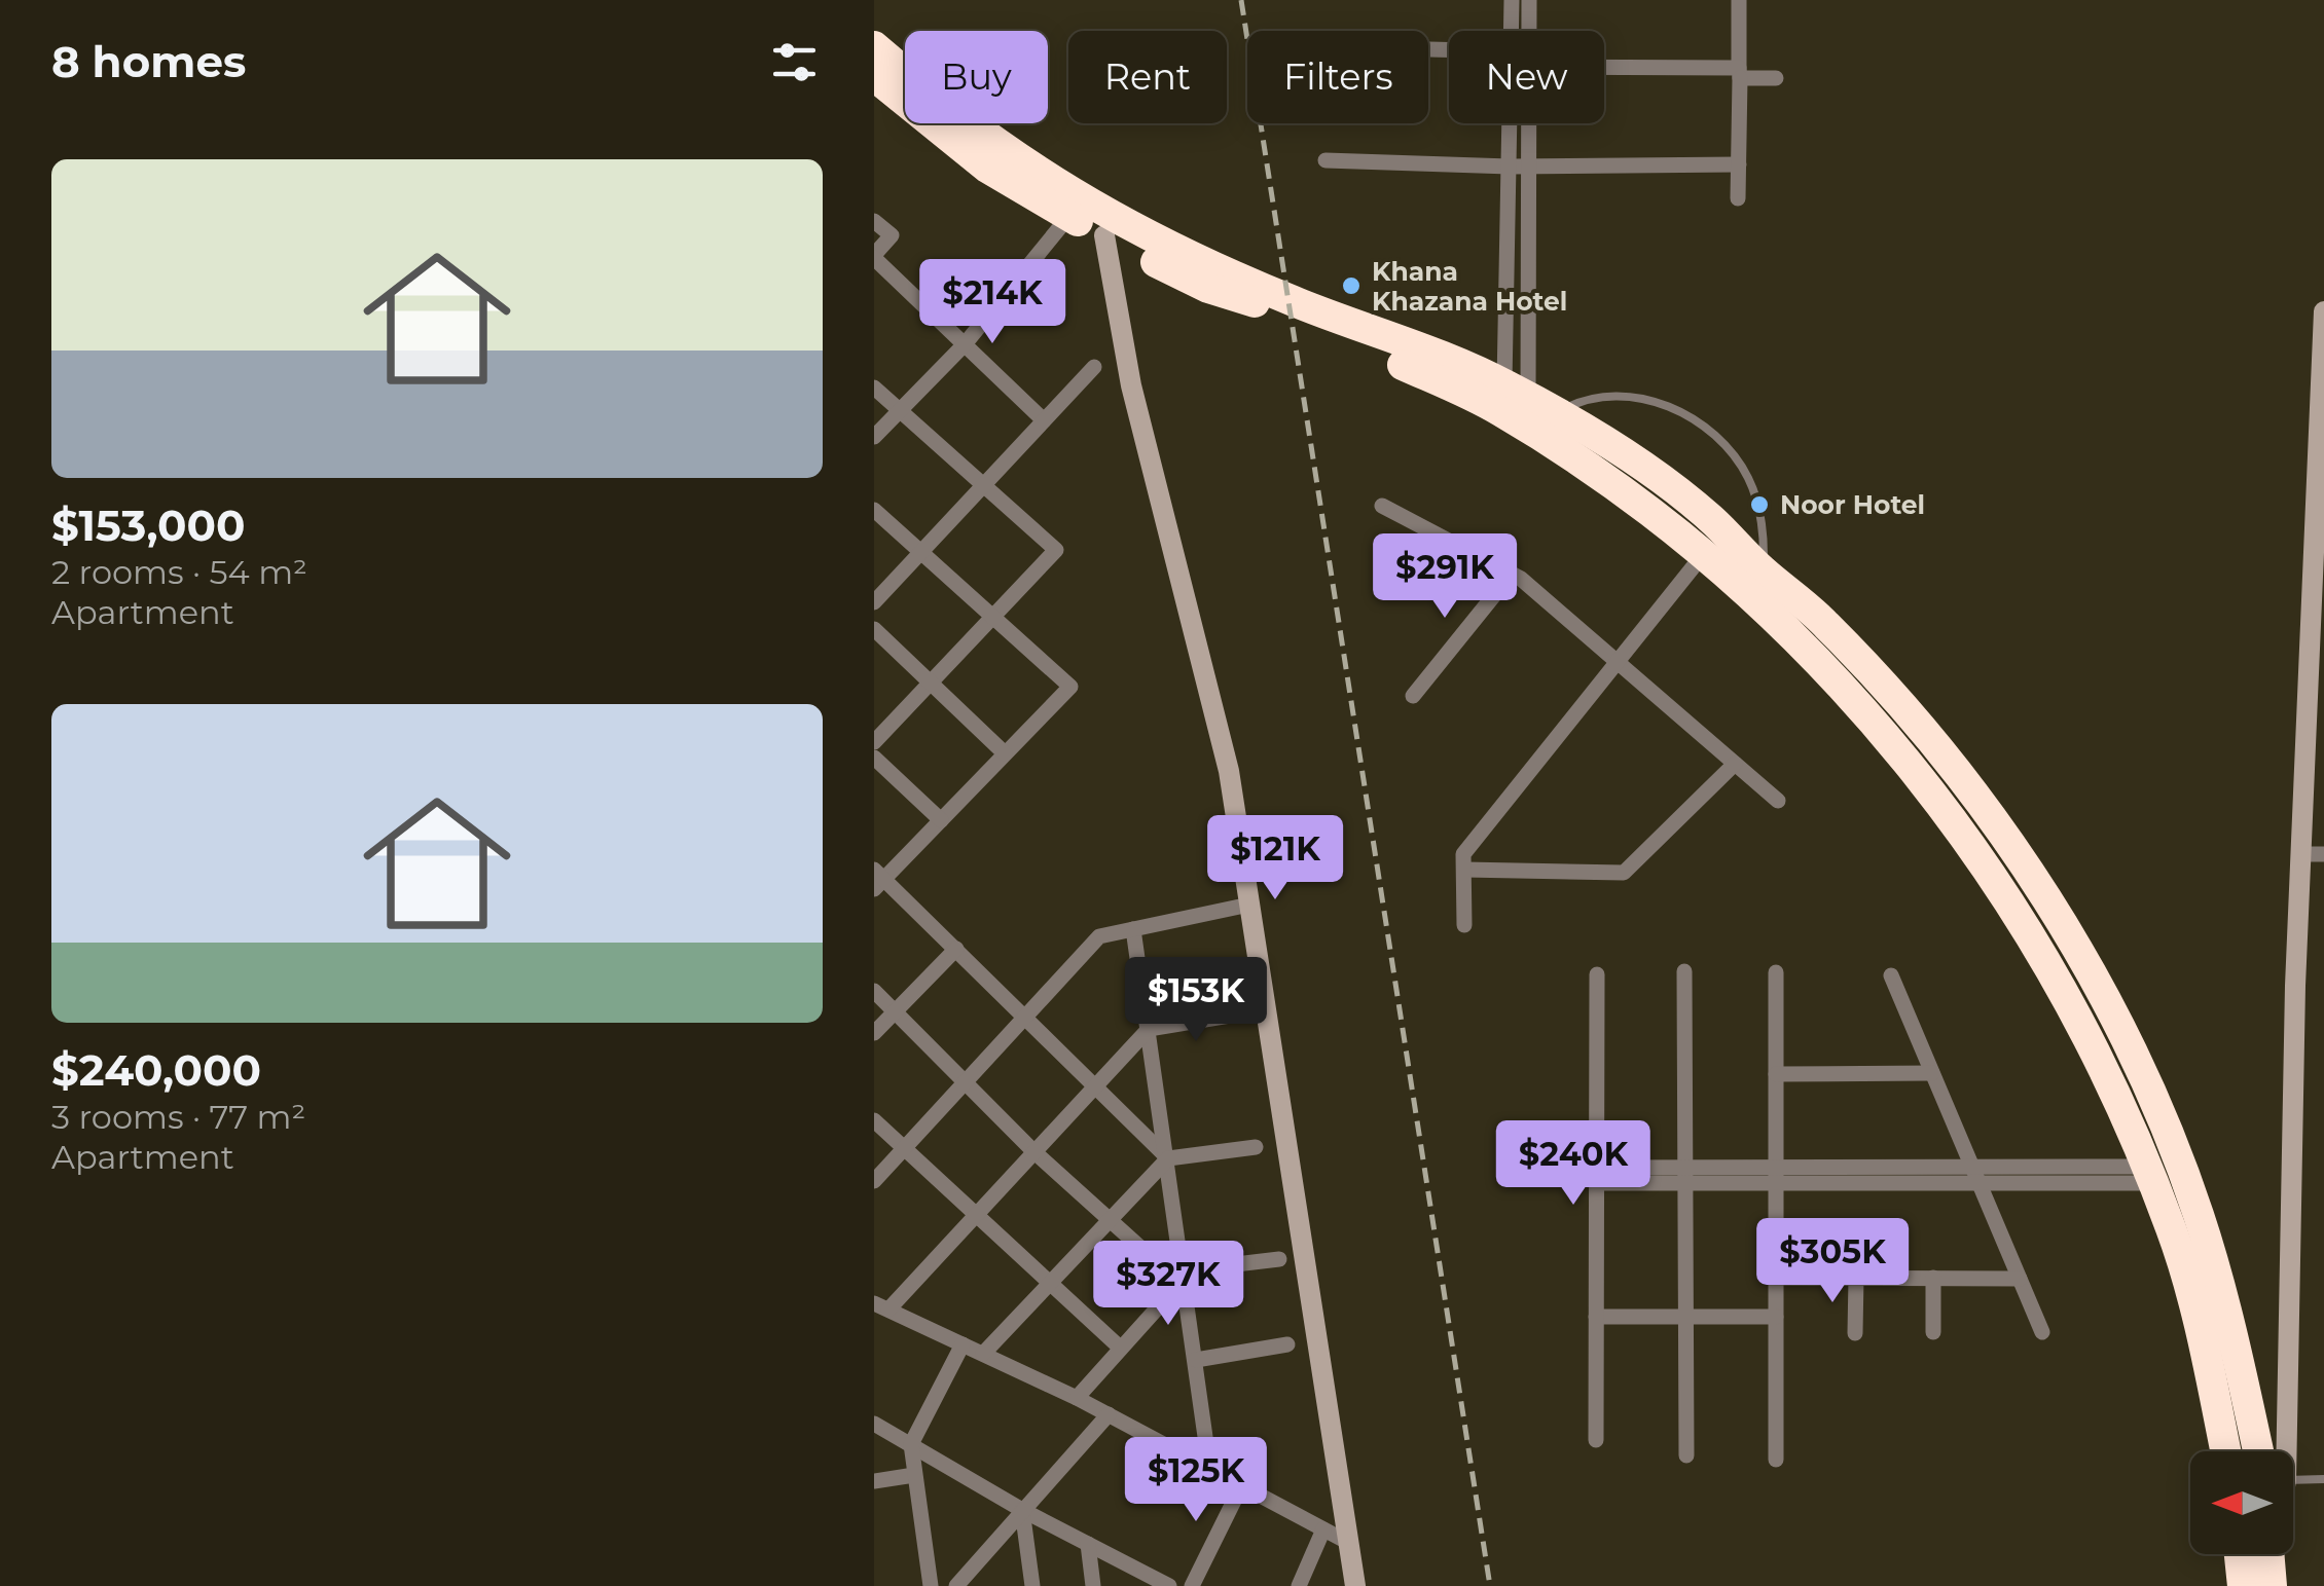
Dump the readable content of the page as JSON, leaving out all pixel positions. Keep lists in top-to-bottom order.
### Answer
{
  "places": ["Khana Khazana Hotel", "Noor Hotel"],
  "north": "left",
  "page": {
    "heading": "8 homes",
    "chip": [
      "Buy",
      "Rent",
      "Filters",
      "New"
    ],
    "list": [
      {
        "name": "$153,000",
        "note": "2 rooms · 54 m² · Apartment"
      },
      {
        "name": "$240,000",
        "note": "3 rooms · 77 m² · Apartment"
      }
    ],
    "price": [
      "$214K",
      "$291K",
      "$121K",
      "$153K",
      "$240K",
      "$305K",
      "$327K",
      "$125K"
    ]
  }
}
